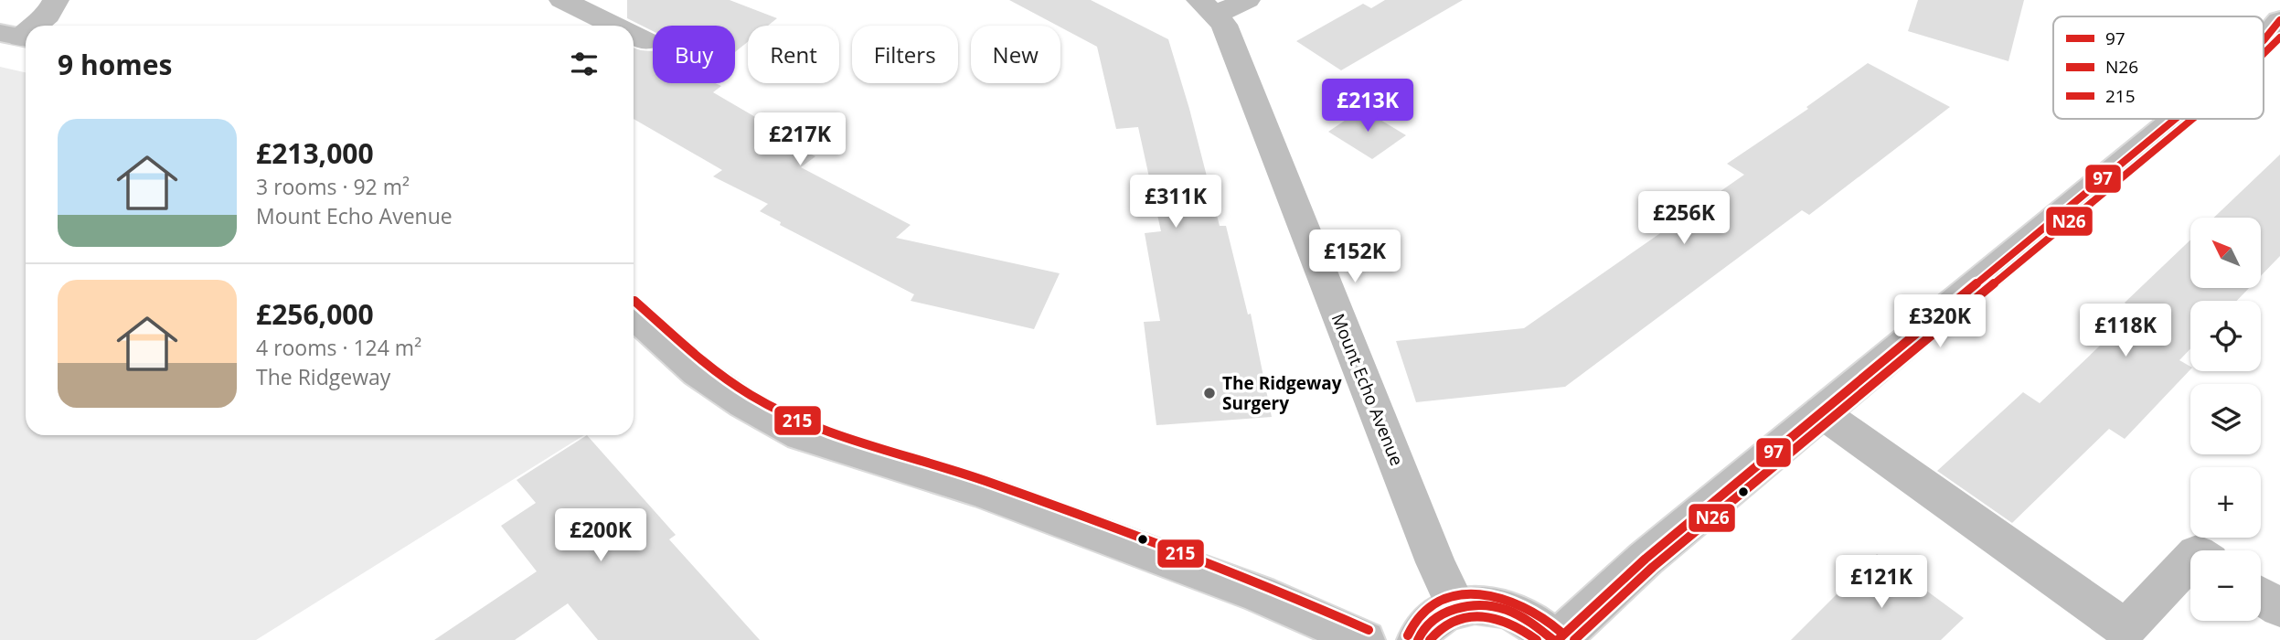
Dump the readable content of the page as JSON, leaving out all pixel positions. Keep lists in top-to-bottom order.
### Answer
{
  "streets": {
    "main road": ["Mount Echo Avenue"]
  },
  "places": ["The Ridgeway Surgery"],
  "lines": ["transit line 97", "transit line N26", "transit line 215"],
  "legend": ["97", "N26", "215"],
  "north": "top left",
  "page": {
    "chip": [
      "Buy",
      "Rent",
      "Filters",
      "New"
    ],
    "heading": "9 homes",
    "price": [
      "£213K",
      "£217K",
      "£311K",
      "£256K",
      "£152K",
      "£320K",
      "£118K",
      "£200K",
      "£121K"
    ],
    "list": [
      {
        "name": "£213,000",
        "note": "3 rooms · 92 m² · Mount Echo Avenue"
      },
      {
        "name": "£256,000",
        "note": "4 rooms · 124 m² · The Ridgeway"
      }
    ],
    "map_buttons": ["+", "−"]
  }
}
